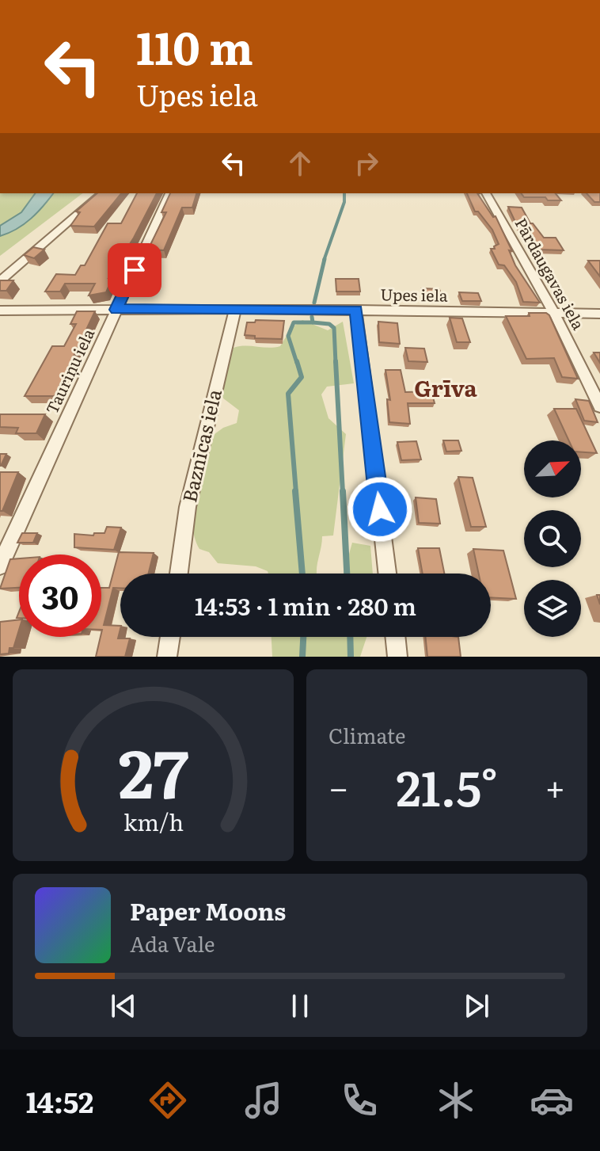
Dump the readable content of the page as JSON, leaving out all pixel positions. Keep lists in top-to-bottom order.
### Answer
{
  "streets": {
    "street": [
      "Pārdaugavas iela",
      "Upes iela",
      "Tauriņu iela",
      "Baznīcas iela"
    ]
  },
  "crossings": [
    ["Pārdaugavas iela", "Upes iela"],
    ["Upes iela", "Tauriņu iela"],
    ["Upes iela", "Baznīcas iela"]
  ],
  "districts": ["Grīva"],
  "north": "top right",
  "page": {
    "turn": ["110 m", "Upes iela"],
    "limit": "30",
    "trip": "14:53 · 1 min · 280 m",
    "tile": "Climate",
    "heat": ["−", "21.5°", "+"],
    "song": ["Paper Moons", "Ada Vale"],
    "tabs": "14:52",
    "gauge": ["27", "km/h"]
  }
}
